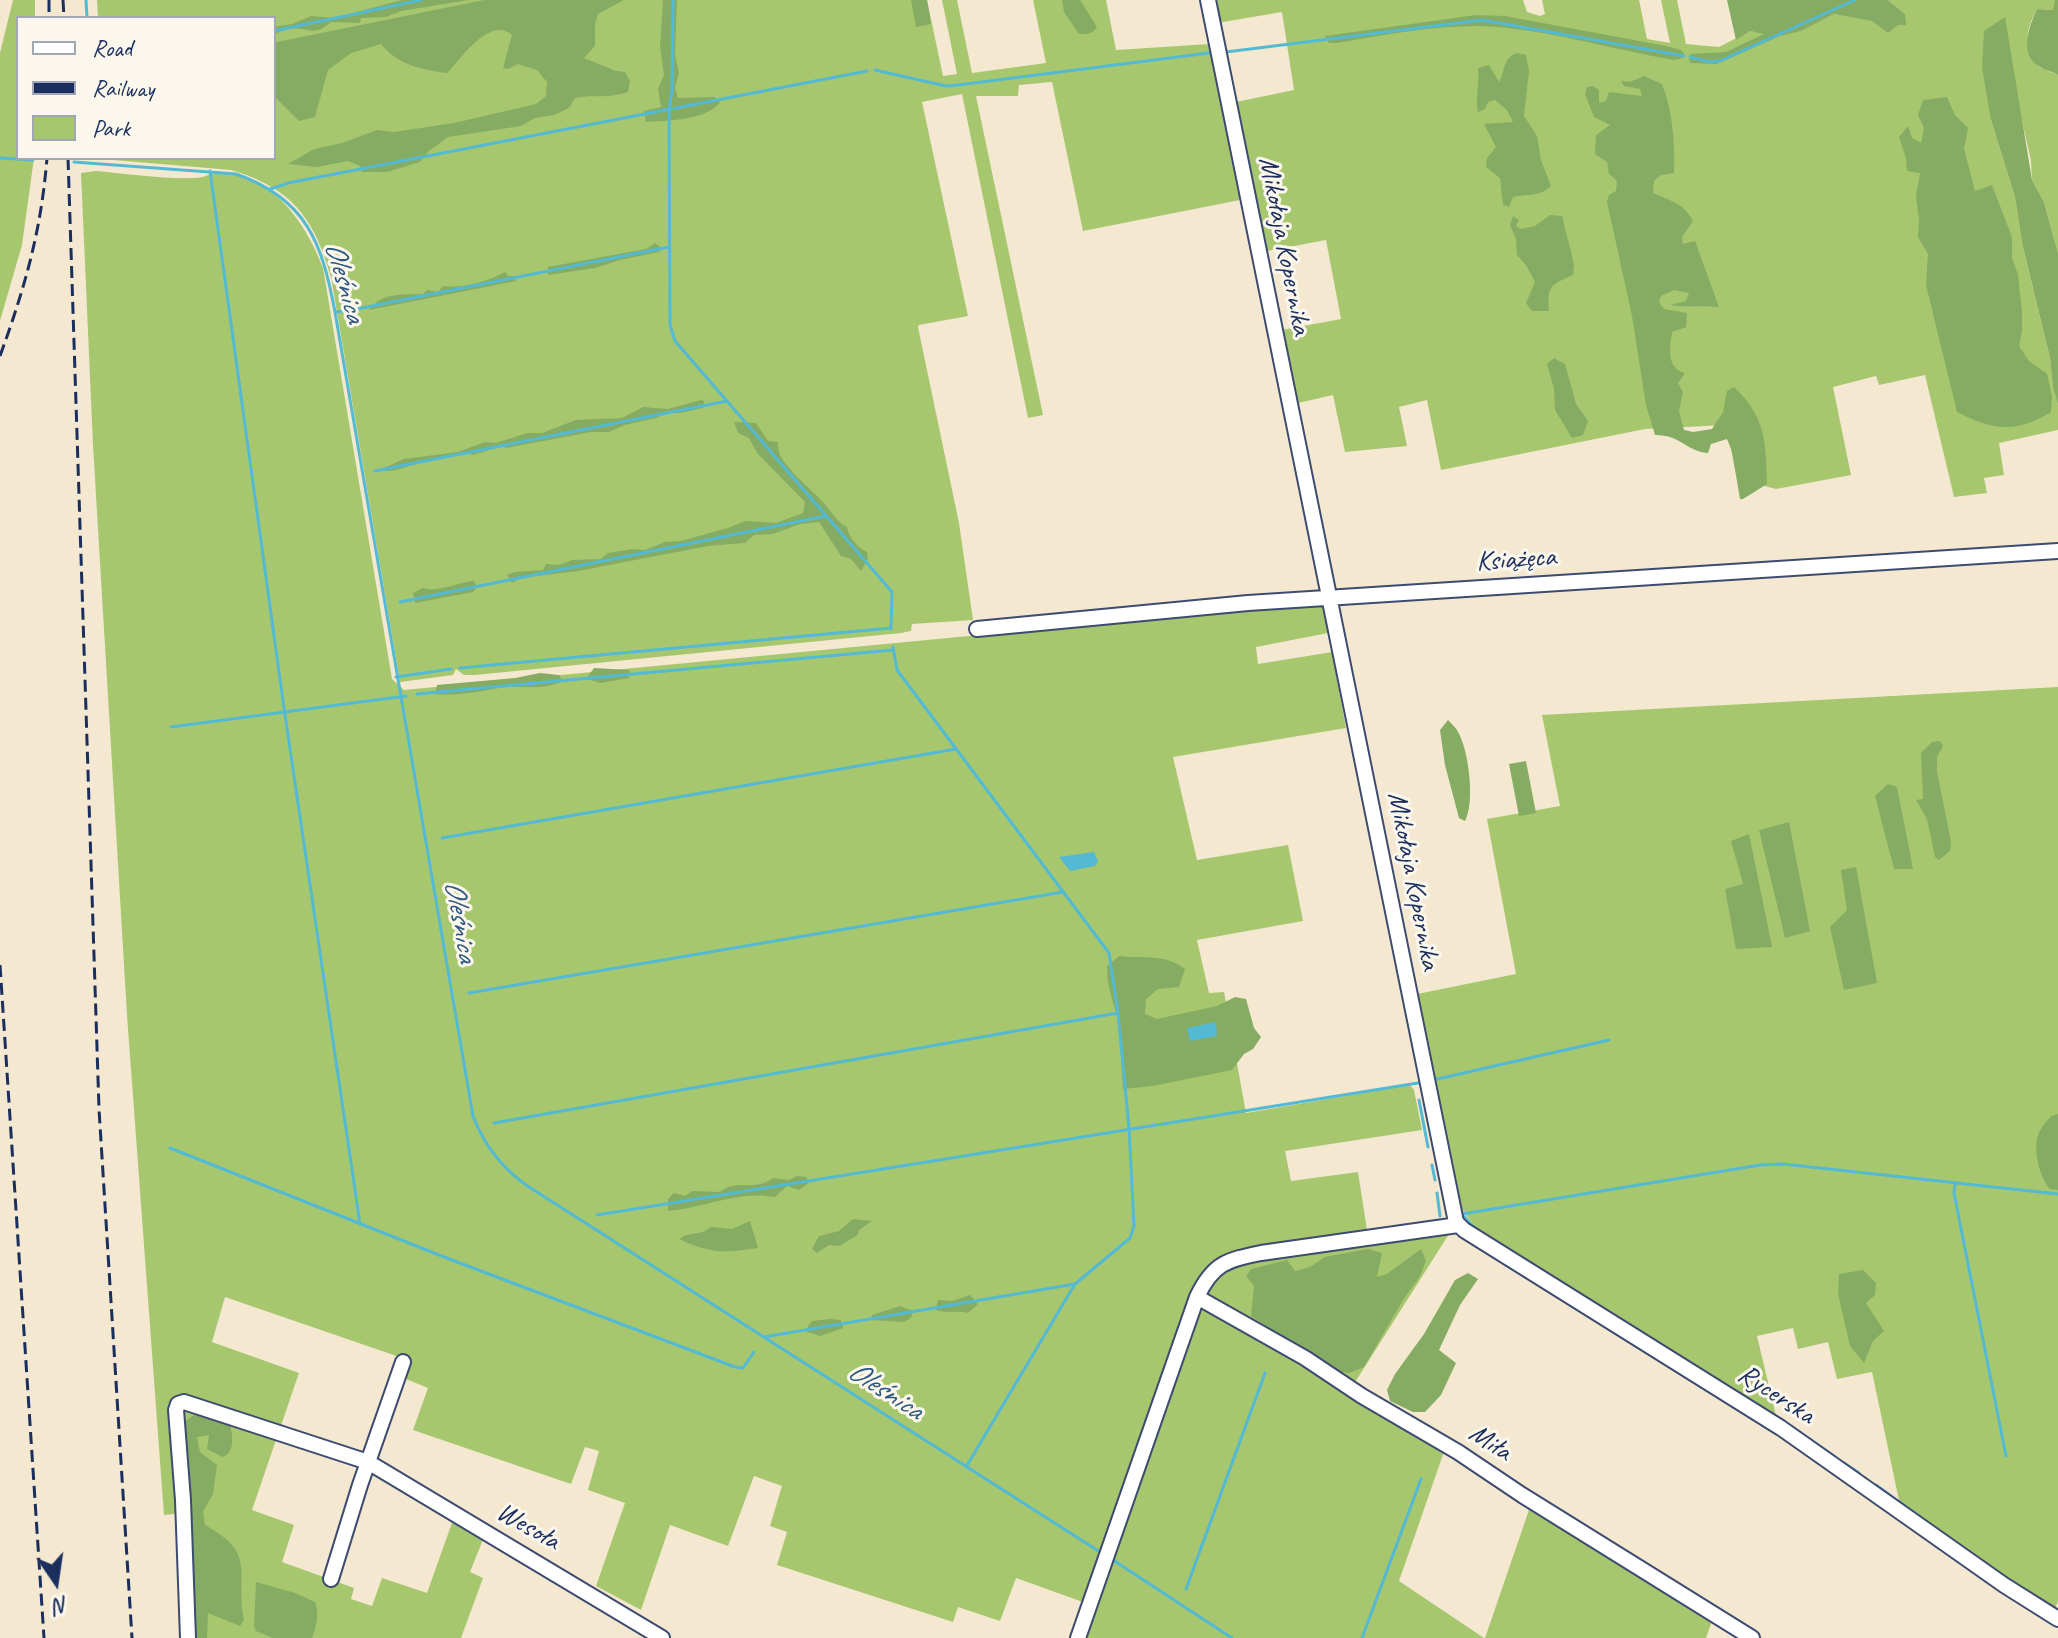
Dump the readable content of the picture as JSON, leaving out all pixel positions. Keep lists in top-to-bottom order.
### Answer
{
  "streets": {
    "street": [
      "Mikołaja Kopernika",
      "Książęca",
      "Rycerska",
      "Miła",
      "Wesoła"
    ]
  },
  "crossings": [
    ["Mikołaja Kopernika", "Książęca"],
    ["Mikołaja Kopernika", "Rycerska"]
  ],
  "water": ["Oleśnica"],
  "legend": ["Road", "Railway", "Park"],
  "north": "bottom"
}
